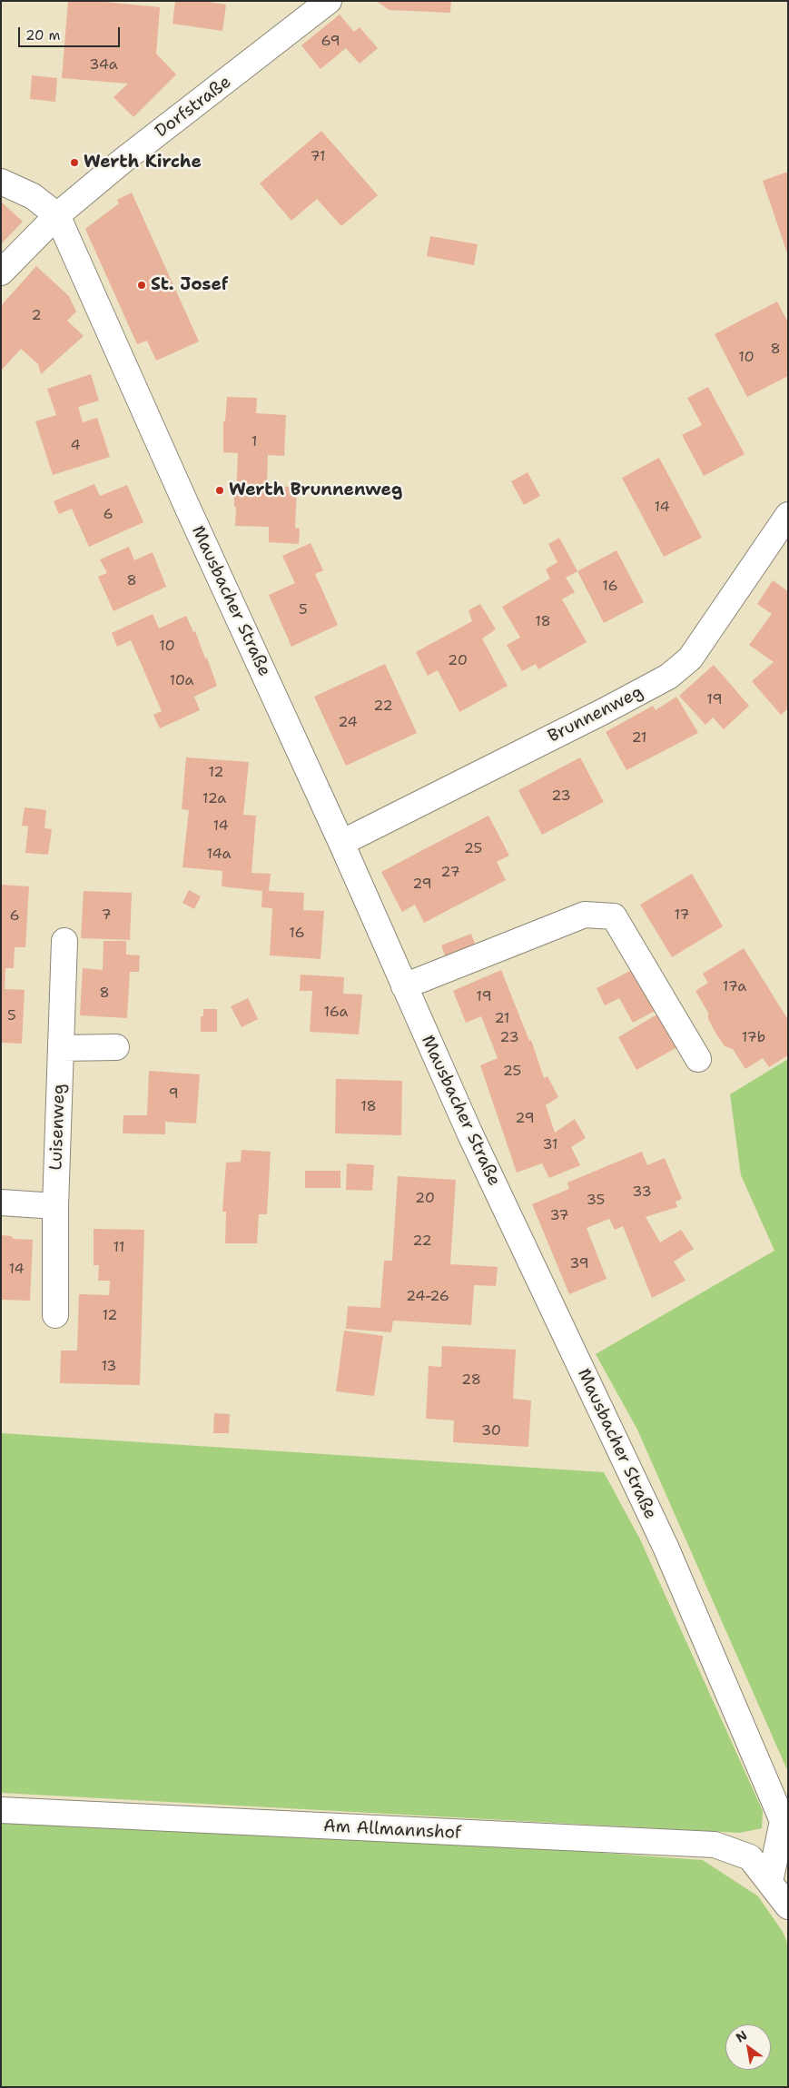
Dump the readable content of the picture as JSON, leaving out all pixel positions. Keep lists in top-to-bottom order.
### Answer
{
  "streets": {
    "street": [
      "Dorfstraße",
      "Mausbacher Straße",
      "Brunnenweg",
      "Luisenweg",
      "Am Allmannshof"
    ]
  },
  "crossings": [
    ["Dorfstraße", "Mausbacher Straße"],
    ["Mausbacher Straße", "Brunnenweg"],
    ["Mausbacher Straße", "Am Allmannshof"]
  ],
  "places": ["Werth Kirche", "St. Josef", "Werth Brunnenweg"],
  "house_numbers": [
    "69",
    "34a",
    "71",
    "2",
    "8",
    "10",
    "1",
    "4",
    "14",
    "6",
    "8",
    "16",
    "5",
    "18",
    "10",
    "20",
    "10a",
    "19",
    "22",
    "24",
    "21",
    "12",
    "23",
    "12a",
    "14",
    "25",
    "14a",
    "27",
    "29",
    "7",
    "17",
    "6",
    "16",
    "17a",
    "8",
    "19",
    "16a",
    "5",
    "21",
    "23",
    "17b",
    "25",
    "9",
    "18",
    "29",
    "31",
    "33",
    "20",
    "35",
    "37",
    "22",
    "11",
    "39",
    "14",
    "24-26",
    "12",
    "13",
    "28",
    "30"
  ],
  "scale_bar": "20 m",
  "north": "top left"
}
